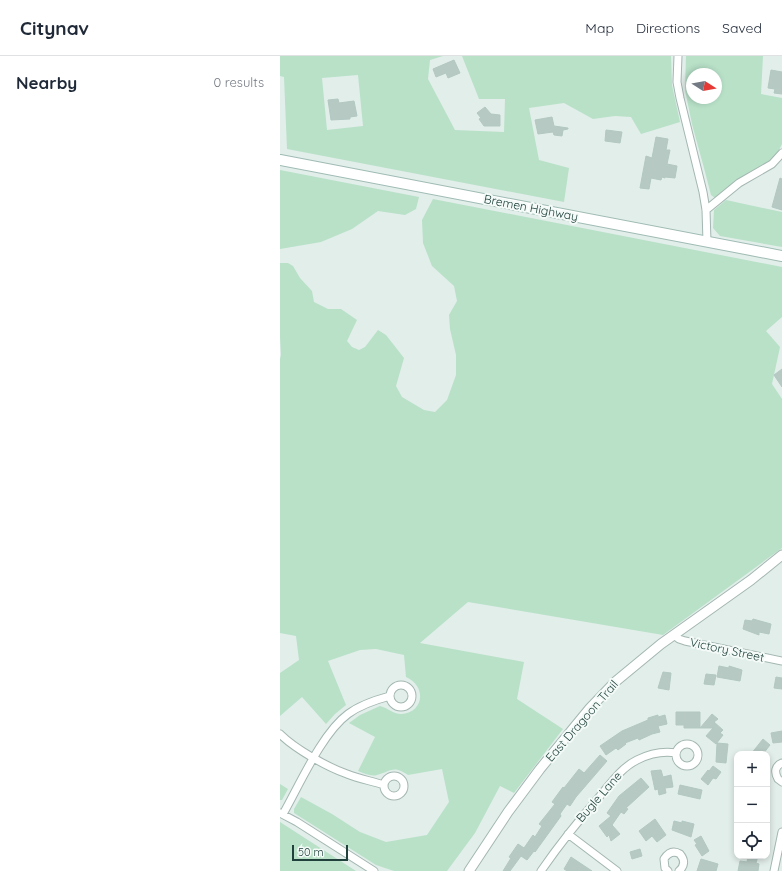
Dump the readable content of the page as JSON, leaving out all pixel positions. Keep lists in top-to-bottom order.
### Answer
{
  "streets": {
    "main road": ["Bremen Highway"],
    "street": ["Victory Street", "East Dragoon Trail", "Bugle Lane"]
  },
  "crossings": [
    ["Victory Street", "East Dragoon Trail"]
  ],
  "scale_bar": "50 m",
  "north": "right",
  "page": {
    "header": "Citynav",
    "nav": ["Map", "Directions", "Saved"],
    "heading": ["Nearby", "0 results"],
    "map_buttons": ["+", "−"],
    "scale": "50 m"
  }
}
